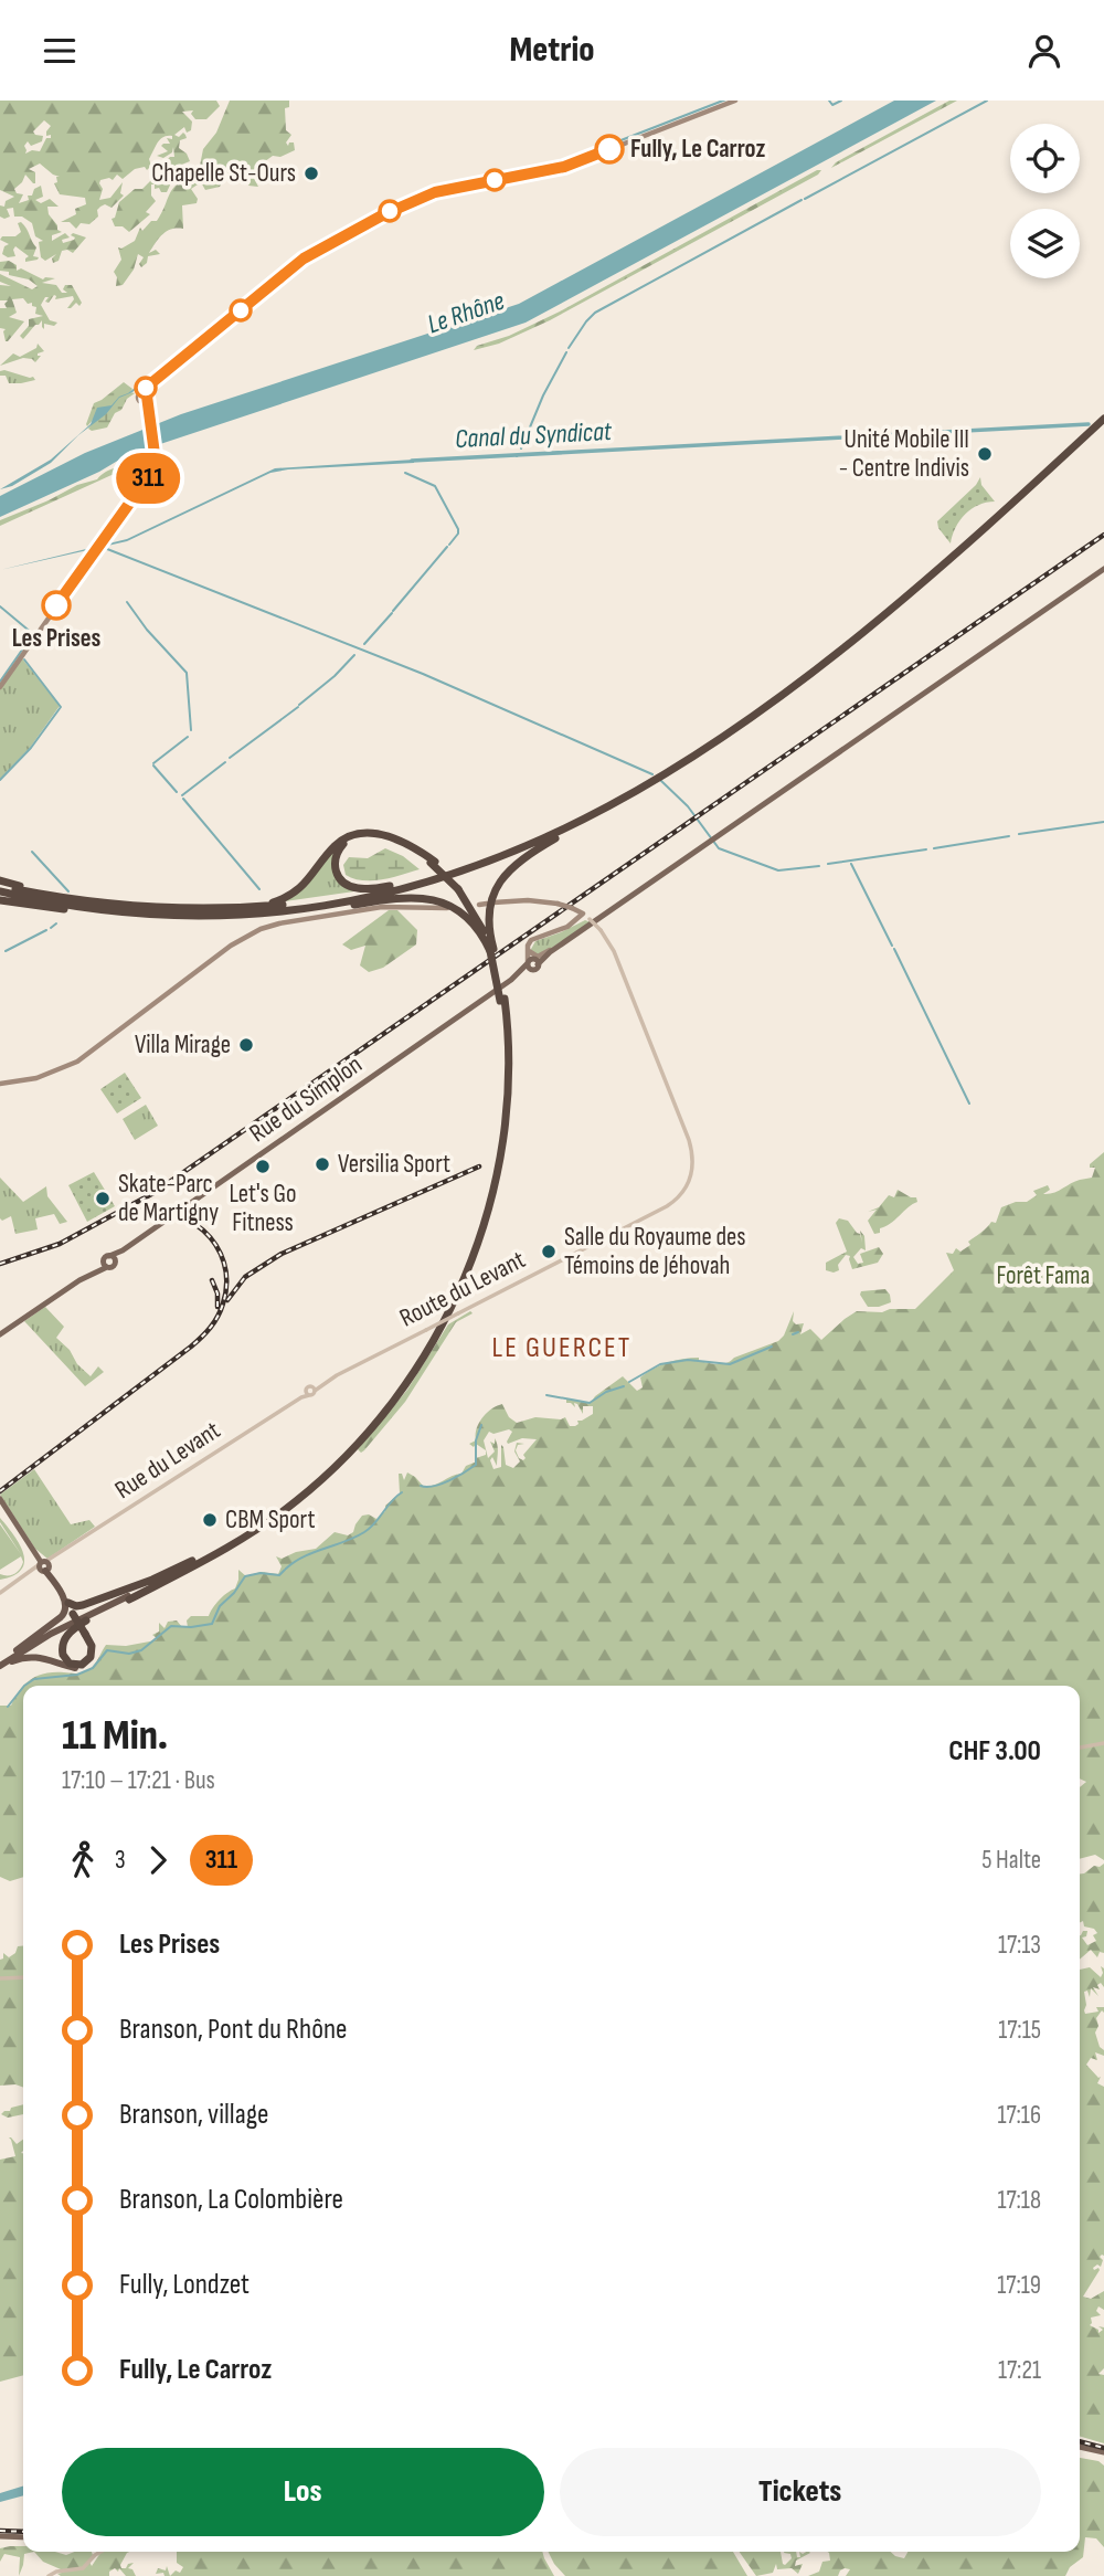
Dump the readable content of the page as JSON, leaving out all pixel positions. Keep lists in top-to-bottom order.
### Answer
{
  "streets": {
    "main road": ["Rue du Simplon"],
    "street": ["Route du Levant", "Rue du Levant"]
  },
  "crossings": [
    ["Route du Levant", "Rue du Levant"]
  ],
  "districts": ["LE GUERCET"],
  "water": ["Le Rhône", "Canal du Syndicat"],
  "parks": ["Forêt Fama"],
  "places": [
    "Fully, Le Carroz",
    "Chapelle St-Ours",
    "Unité Mobile III - Centre Indivis",
    "Les Prises",
    "Villa Mirage",
    "Versilia Sport",
    "Let's Go Fitness",
    "Skate-Parc de Martigny",
    "Salle du Royaume des Témoins de Jéhovah",
    "CBM Sport"
  ],
  "lines": ["bus line 311"],
  "page": {
    "header": "Metrio",
    "on_map": "311",
    "heading": ["11 Min.", "17:10 – 17:21 · Bus", "CHF 3.00"],
    "legs": ["3", "311", "5 Halte"],
    "list": [
      {
        "name": "Les Prises",
        "value": "17:13"
      },
      {
        "name": "Branson, Pont du Rhône",
        "value": "17:15"
      },
      {
        "name": "Branson, village",
        "value": "17:16"
      },
      {
        "name": "Branson, La Colombière",
        "value": "17:18"
      },
      {
        "name": "Fully, Londzet",
        "value": "17:19"
      },
      {
        "name": "Fully, Le Carroz",
        "value": "17:21"
      }
    ],
    "buttons": ["Los", "Tickets"]
  }
}
